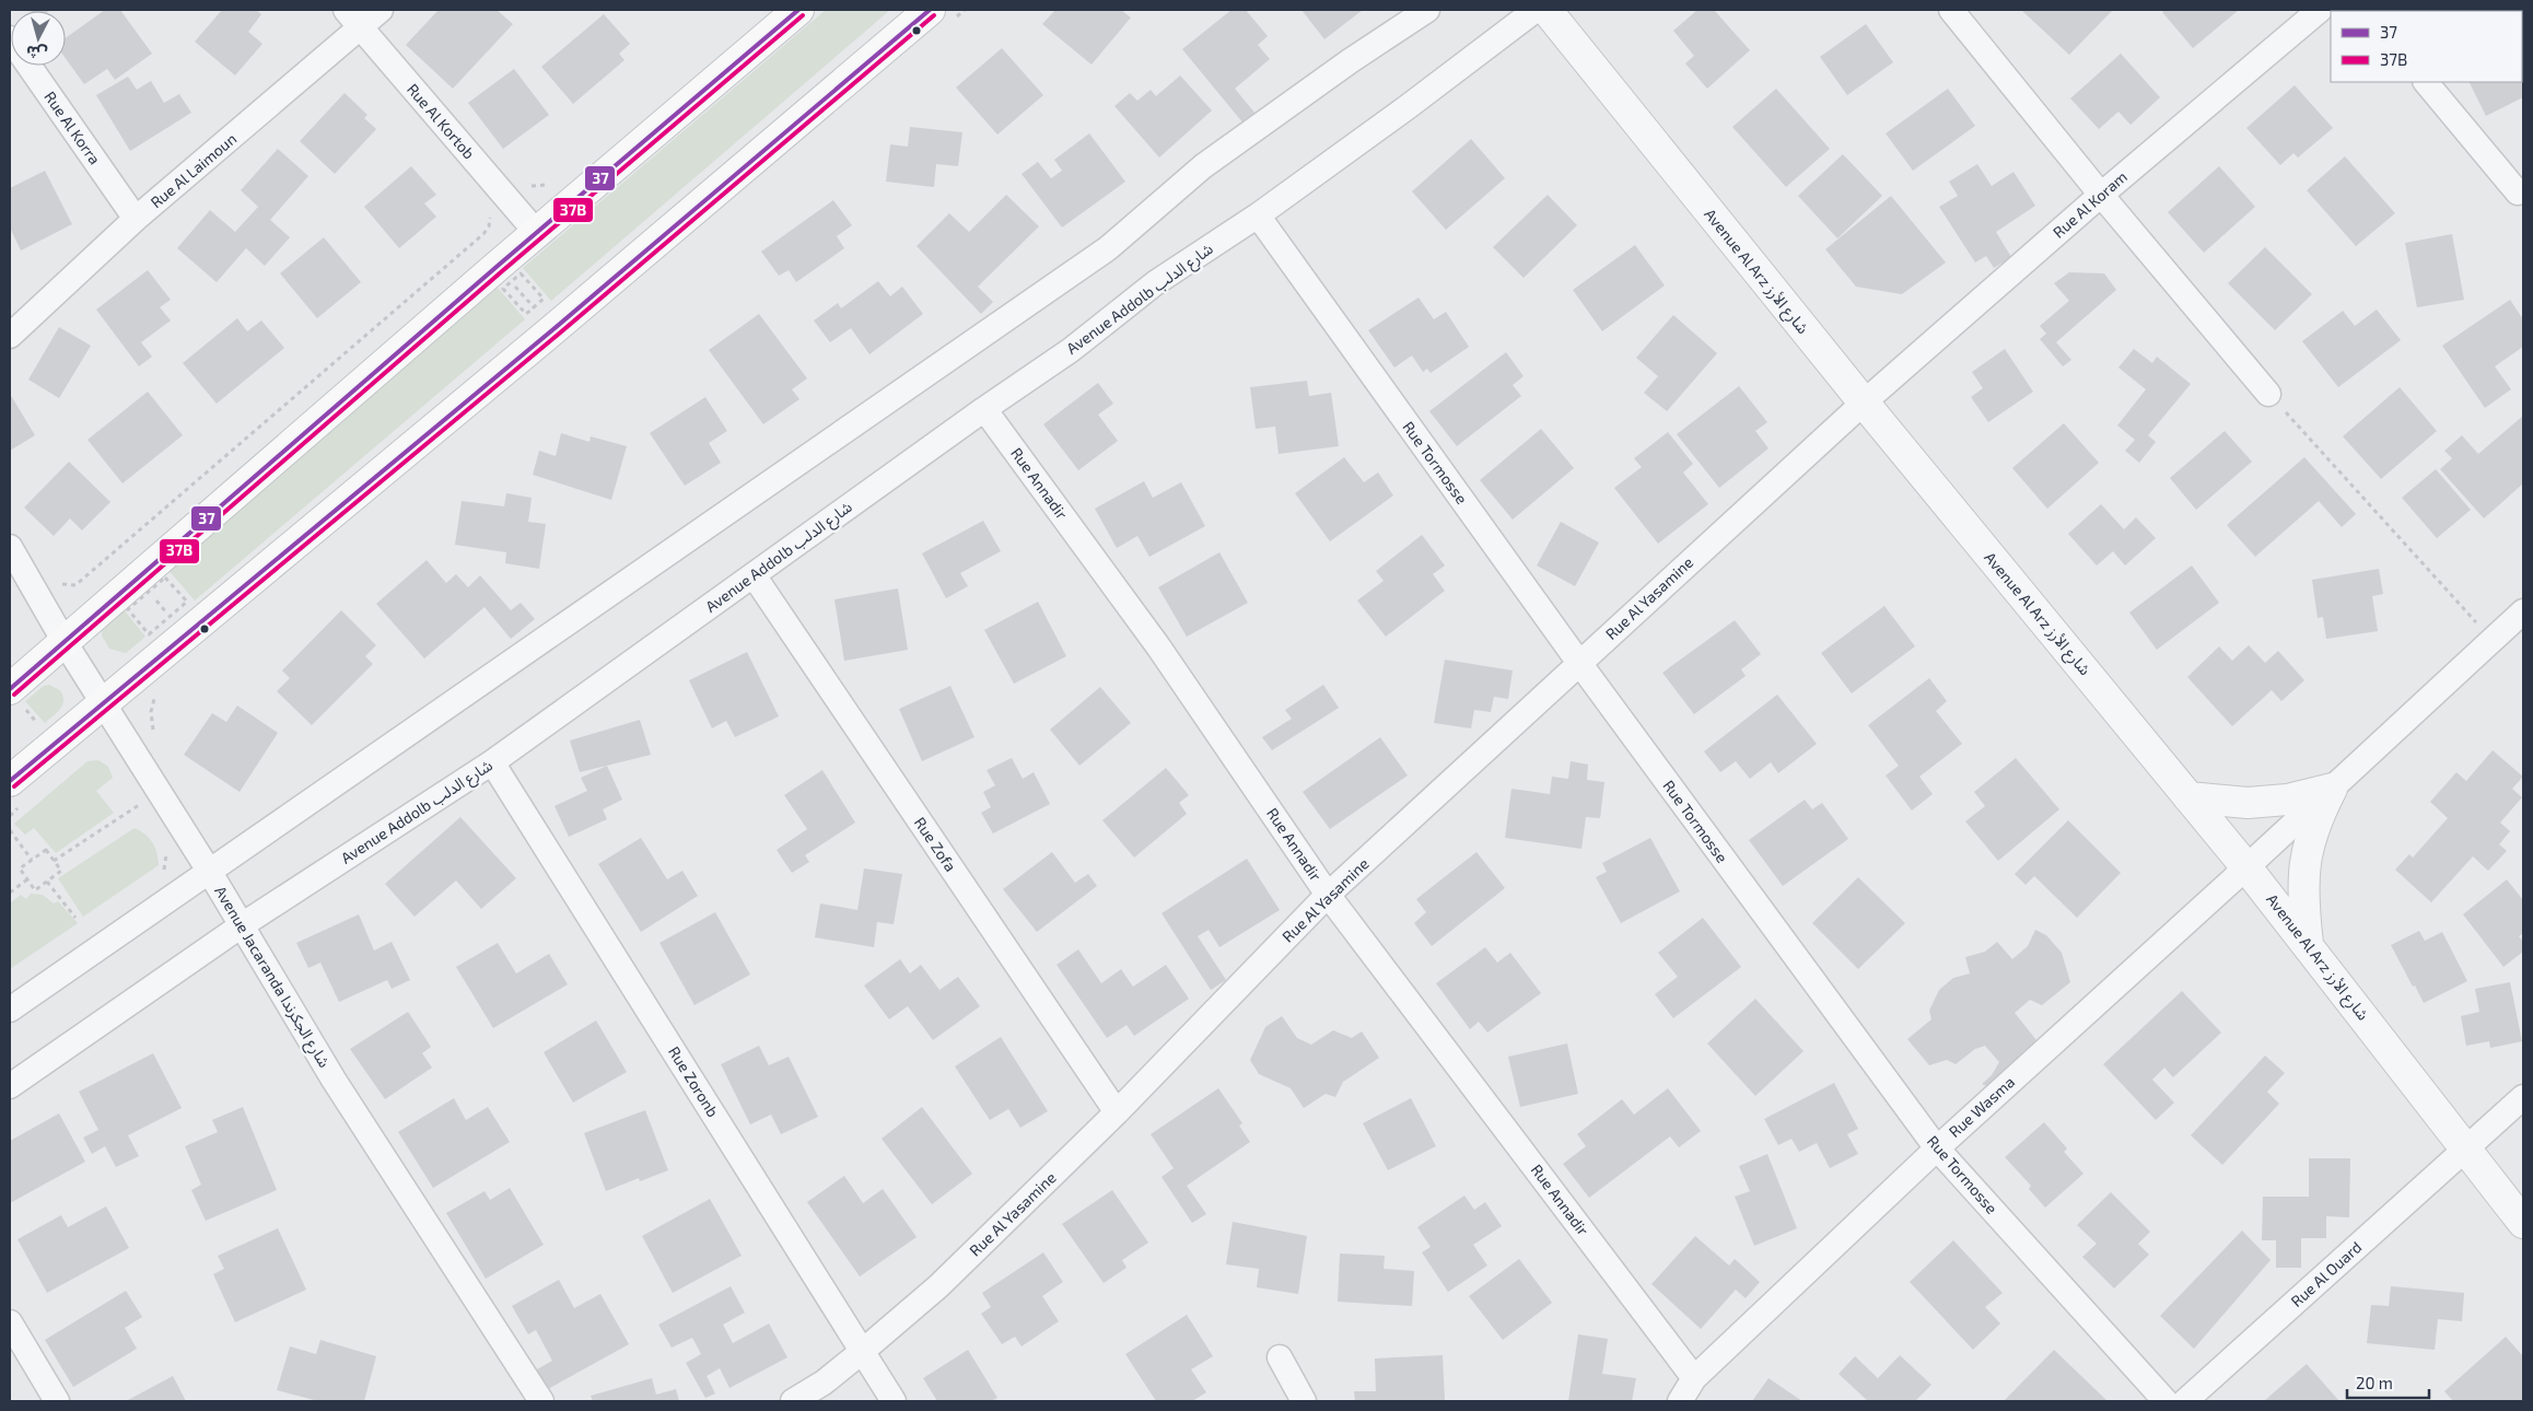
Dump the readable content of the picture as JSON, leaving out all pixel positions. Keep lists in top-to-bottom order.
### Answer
{
  "streets": {
    "street": [
      "Rue Al Kortob",
      "Rue Al Korra",
      "Rue Al Laimoun",
      "Rue Al Koram",
      "Avenue Al Arz شارع الأرز",
      "Avenue Addolb شارع الدلب",
      "Rue Tormosse",
      "Rue Annadir",
      "Rue Al Yasamine",
      "Rue Zofa",
      "Avenue Jacaranda شارع الجكرندا",
      "Rue Zoronb",
      "Rue Wasma",
      "Rue Al Ouard"
    ]
  },
  "crossings": [
    ["Rue Al Kortob", "Rue Al Laimoun"],
    ["Rue Al Korra", "Rue Al Laimoun"],
    ["Rue Al Koram", "Avenue Al Arz شارع الأرز"],
    ["Rue Al Koram", "Rue Al Yasamine"],
    ["Avenue Al Arz شارع الأرز", "Rue Al Yasamine"],
    ["Avenue Al Arz شارع الأرز", "Rue Wasma"],
    ["Avenue Al Arz شارع الأرز", "Rue Al Ouard"],
    ["Avenue Addolb شارع الدلب", "Rue Tormosse"],
    ["Avenue Addolb شارع الدلب", "Rue Annadir"],
    ["Avenue Addolb شارع الدلب", "Rue Zofa"],
    ["Avenue Addolb شارع الدلب", "Avenue Jacaranda شارع الجكرندا"],
    ["Avenue Addolb شارع الدلب", "Rue Zoronb"],
    ["Rue Tormosse", "Rue Al Yasamine"],
    ["Rue Tormosse", "Rue Wasma"],
    ["Rue Annadir", "Rue Al Yasamine"],
    ["Rue Annadir", "Rue Wasma"],
    ["Rue Al Yasamine", "Rue Zofa"],
    ["Rue Al Yasamine", "Rue Zoronb"]
  ],
  "lines": ["transit line 37", "transit line 37B"],
  "legend": ["37", "37B"],
  "scale_bar": "20 m",
  "north": "bottom"
}
